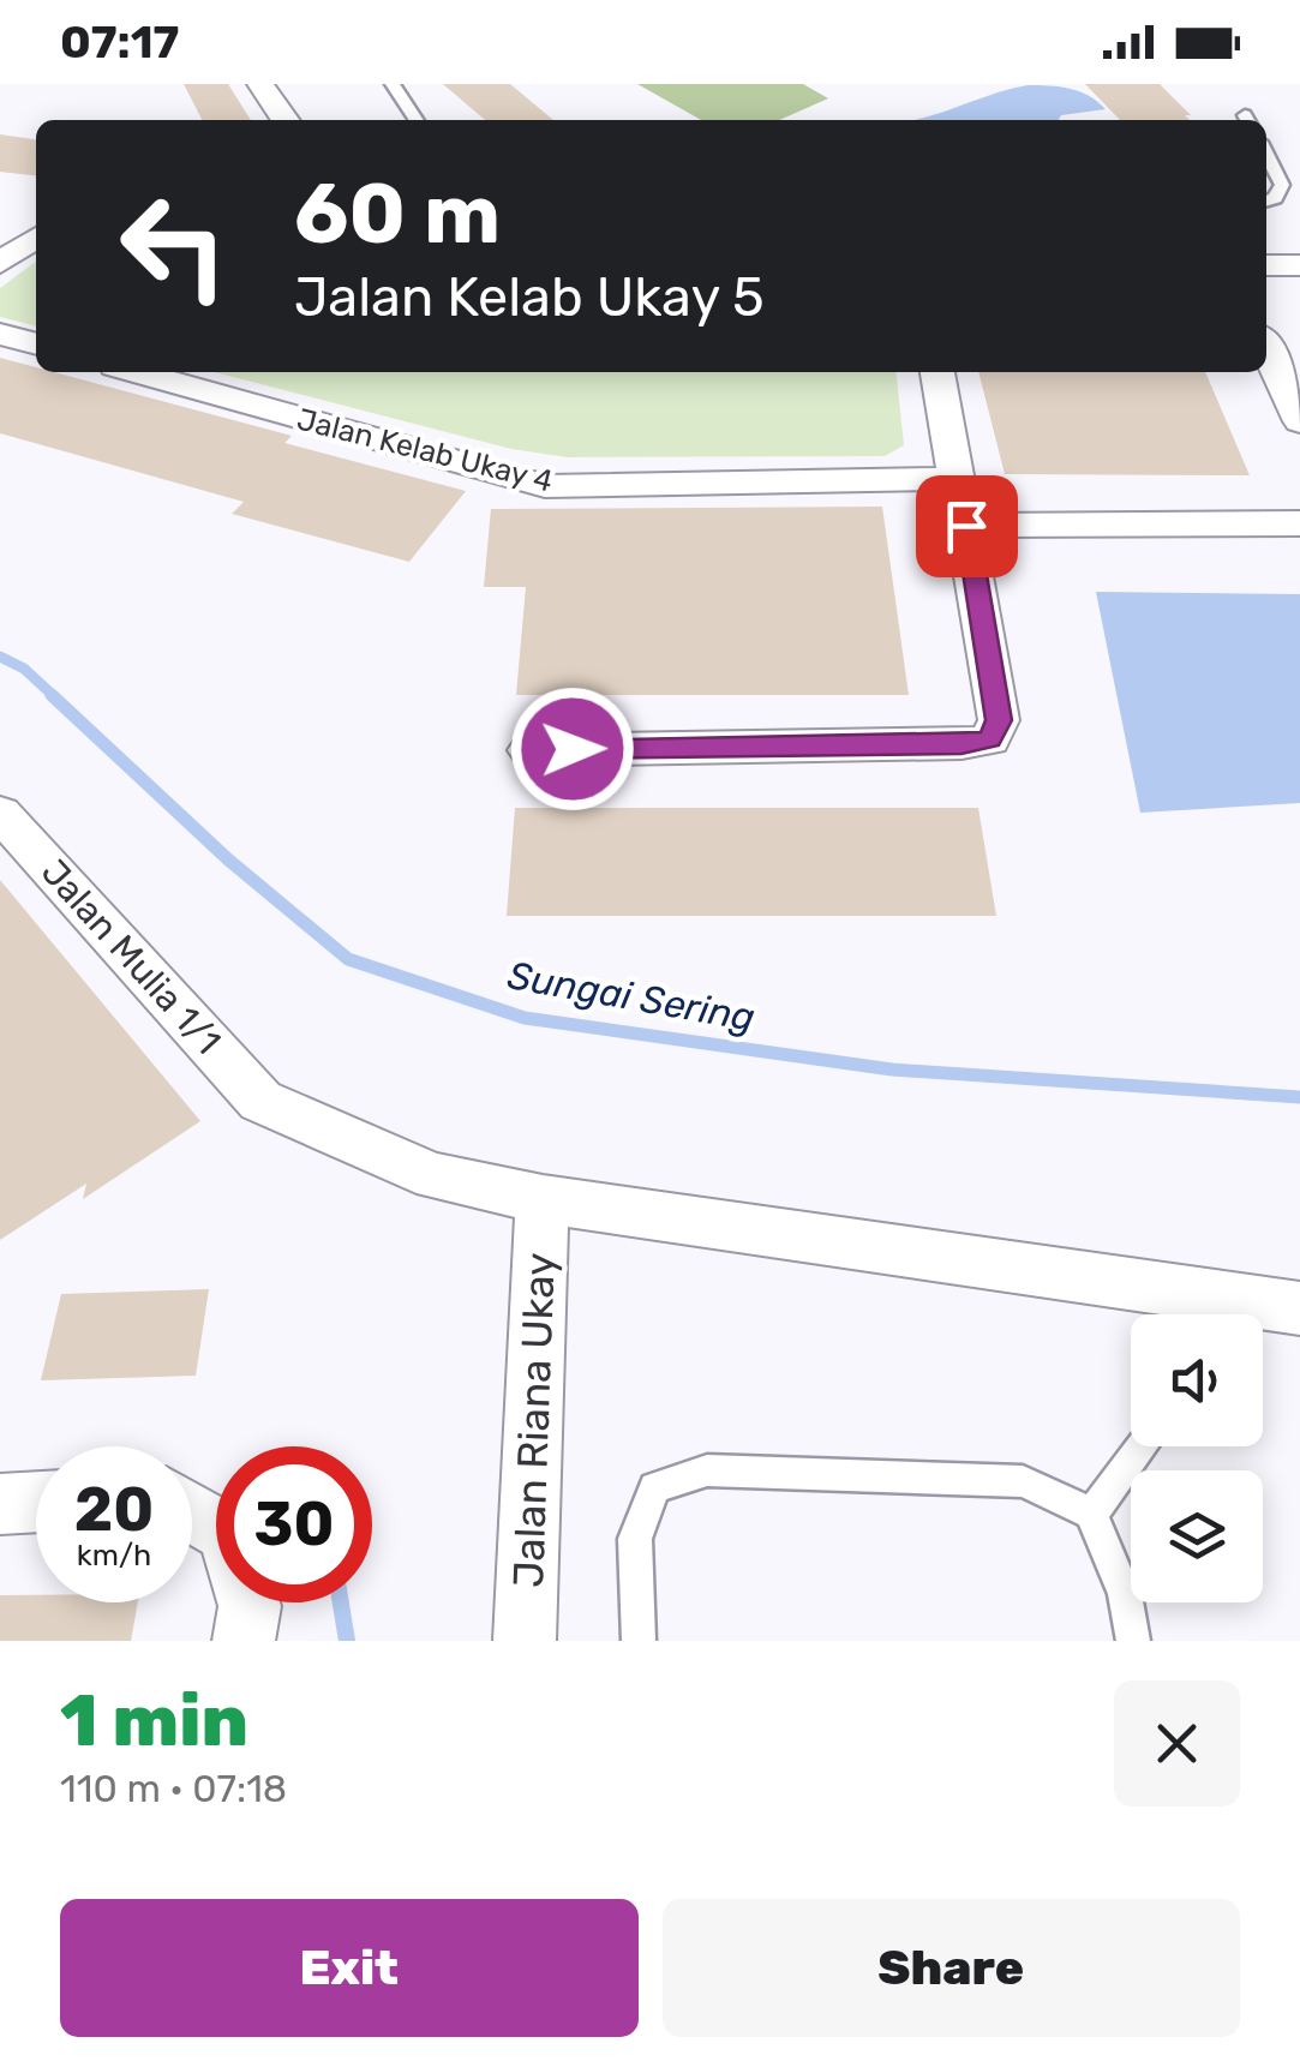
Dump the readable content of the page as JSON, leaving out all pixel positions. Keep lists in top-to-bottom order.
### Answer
{
  "streets": {
    "street": ["Jalan Kelab Ukay 4", "Jalan Mulia 1/1", "Jalan Riana Ukay"]
  },
  "crossings": [
    ["Jalan Mulia 1/1", "Jalan Riana Ukay"]
  ],
  "water": ["Sungai Sering"],
  "page": {
    "status": "07:17",
    "turn": ["60 m", "Jalan Kelab Ukay 5"],
    "speed": "20 km/h",
    "limit": "30",
    "heading": ["1 min", "110 m · 07:18"],
    "buttons": ["Exit", "Share"]
  }
}
